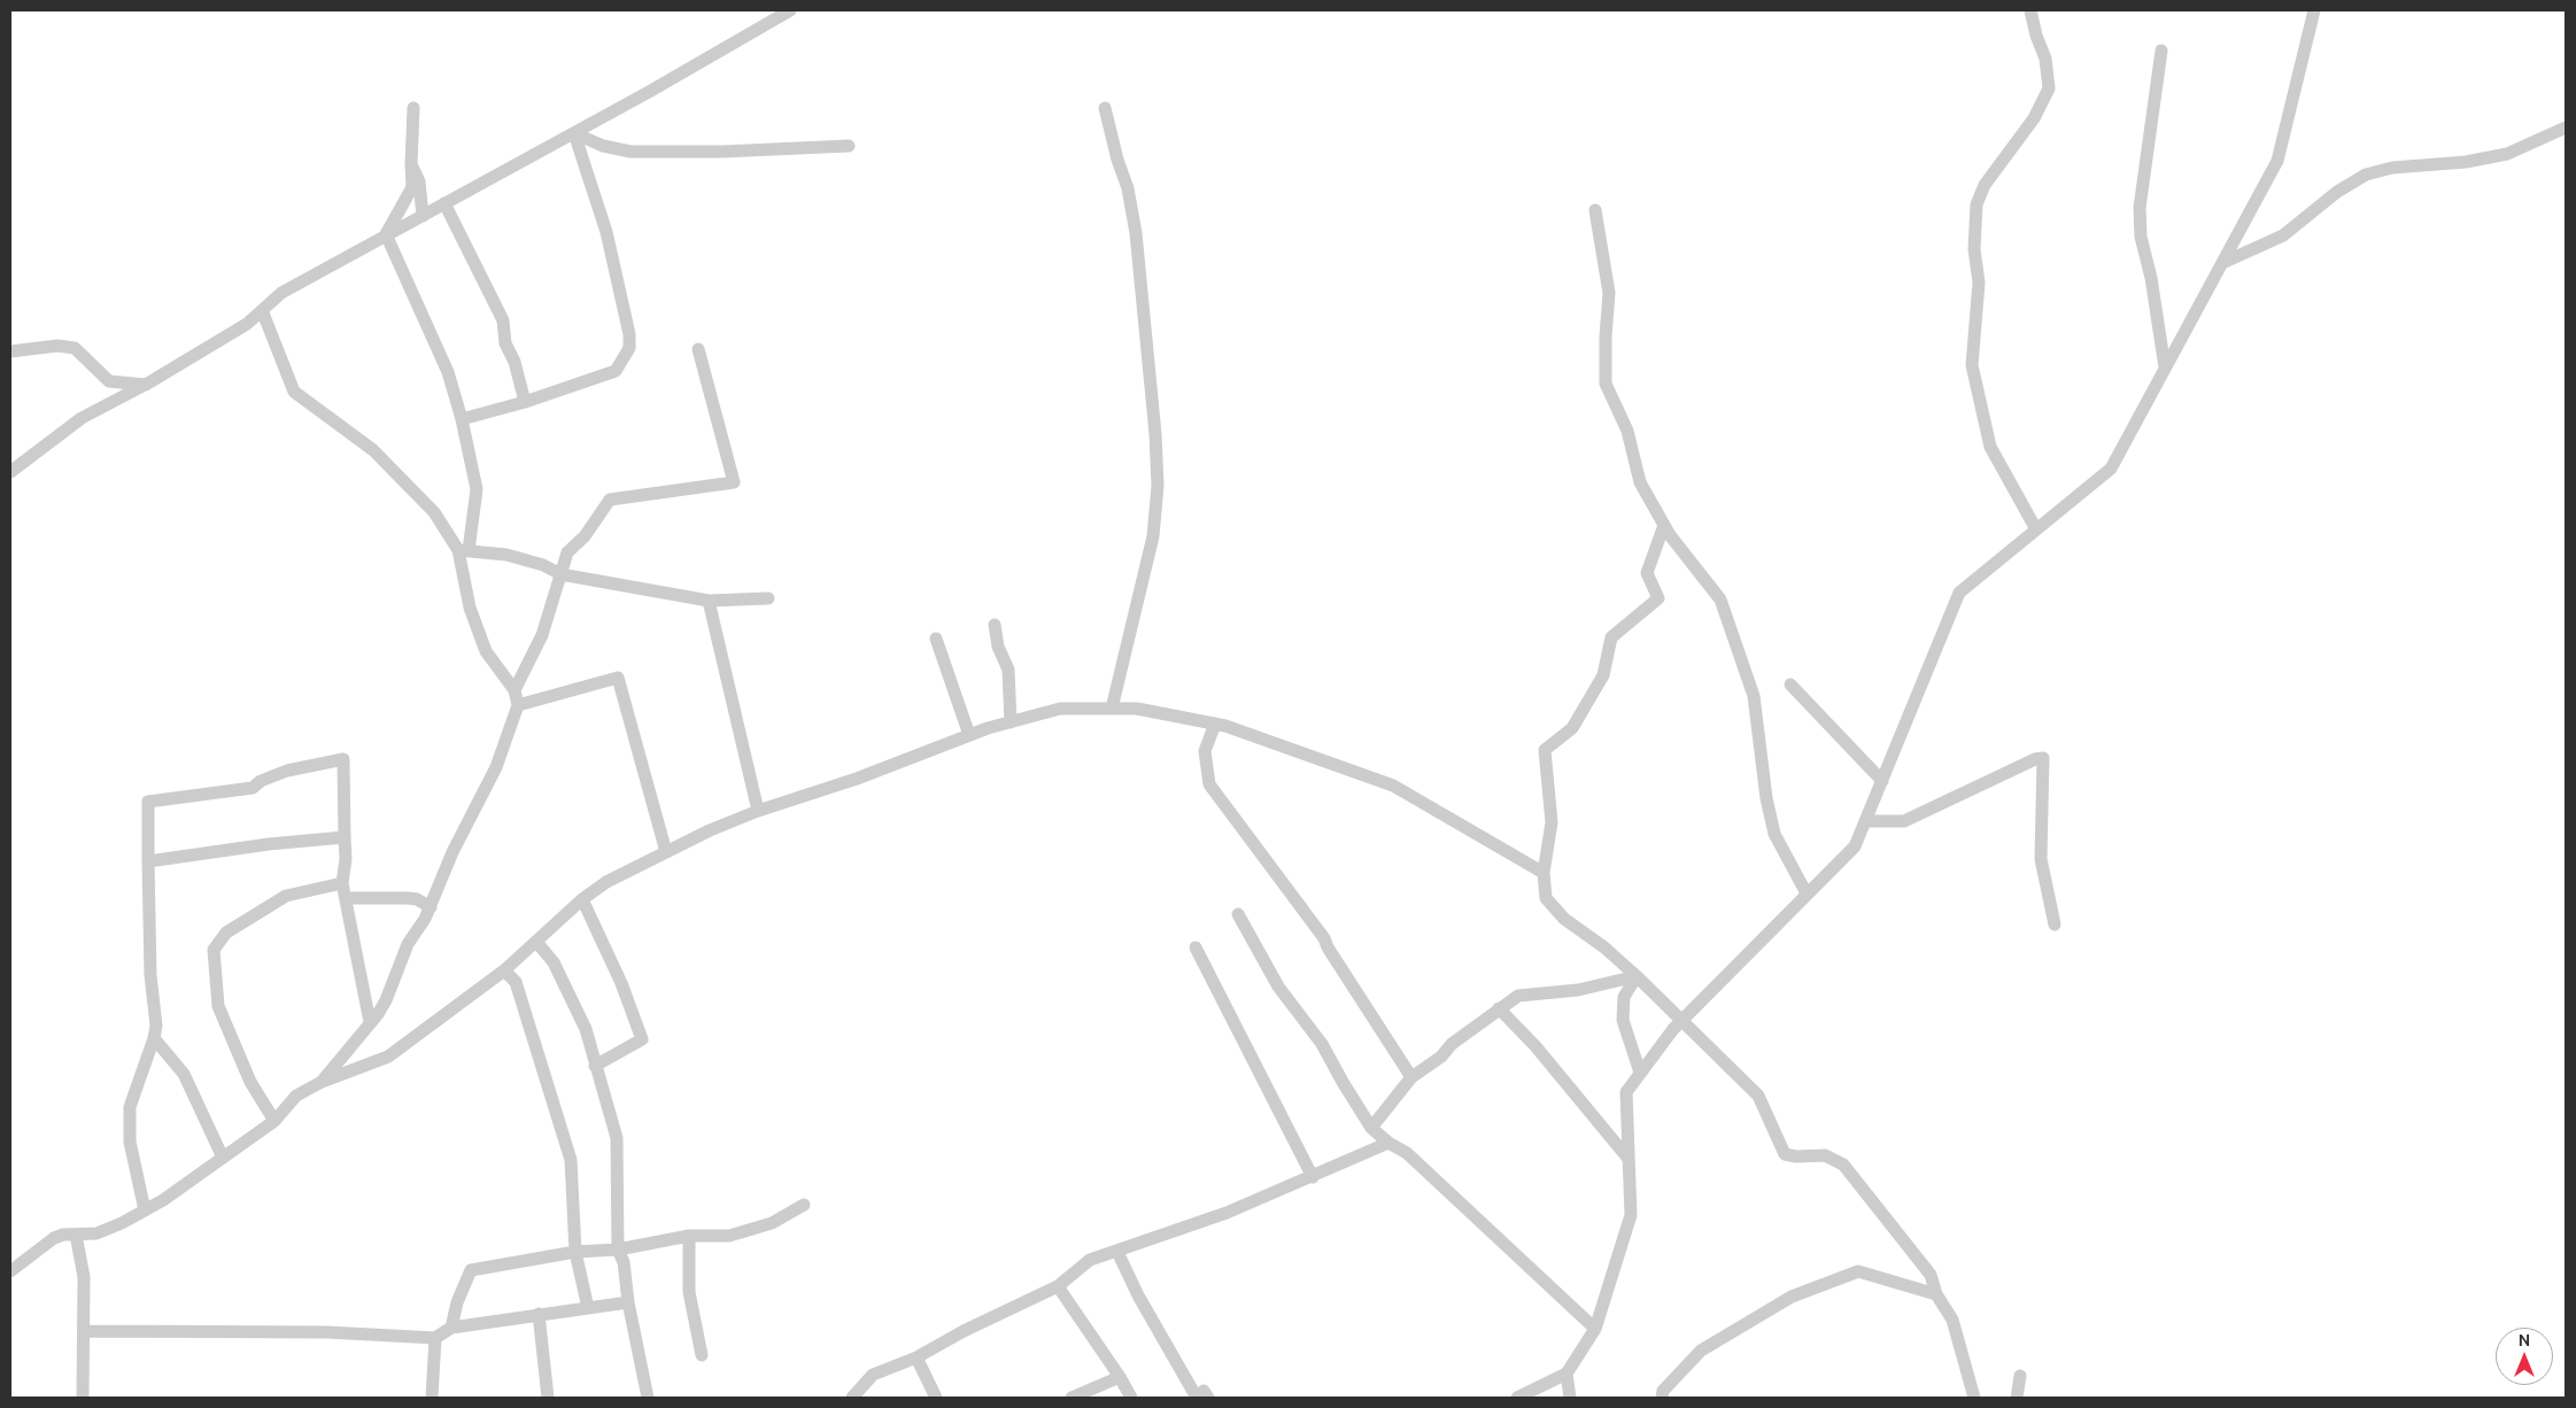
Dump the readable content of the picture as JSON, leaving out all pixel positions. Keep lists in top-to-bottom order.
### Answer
{
  "north": "top"
}
